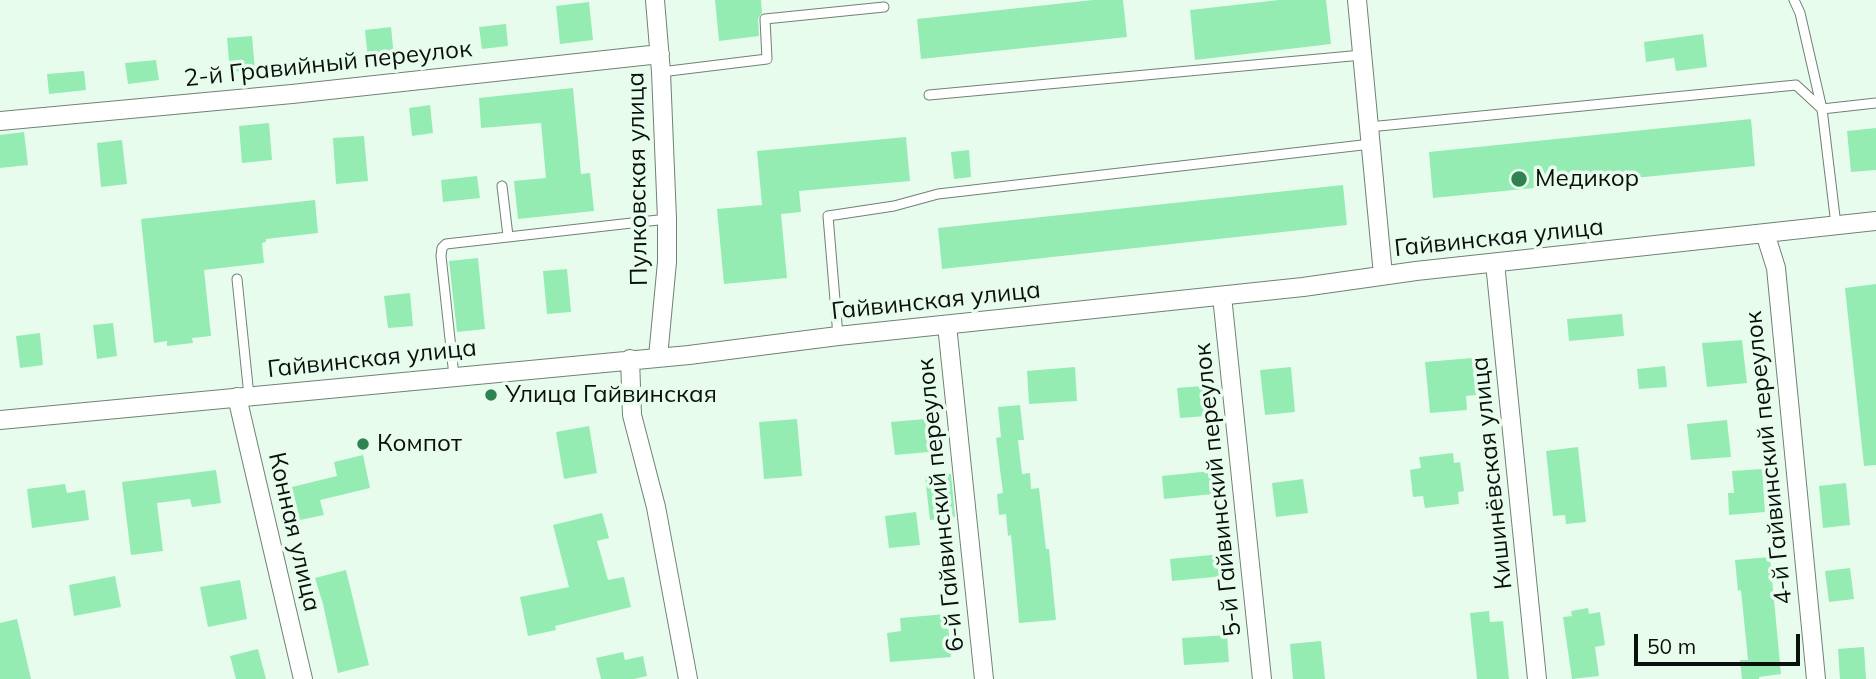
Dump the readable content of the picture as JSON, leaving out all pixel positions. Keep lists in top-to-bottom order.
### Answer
{
  "streets": {
    "street": [
      "2-й Гравийный переулок",
      "Пулковская улица",
      "Гайвинская улица",
      "4-й Гайвинский переулок",
      "Кишинёвская улица",
      "5-й Гайвинский переулок",
      "6-й Гайвинский переулок",
      "Конная улица"
    ]
  },
  "crossings": [
    ["2-й Гравийный переулок", "Пулковская улица"],
    ["Пулковская улица", "Гайвинская улица"],
    ["Гайвинская улица", "4-й Гайвинский переулок"],
    ["Гайвинская улица", "Кишинёвская улица"],
    ["Гайвинская улица", "5-й Гайвинский переулок"],
    ["Гайвинская улица", "6-й Гайвинский переулок"],
    ["Гайвинская улица", "Конная улица"]
  ],
  "places": ["Медикор", "Улица Гайвинская", "Компот"],
  "scale_bar": "50 m"
}
